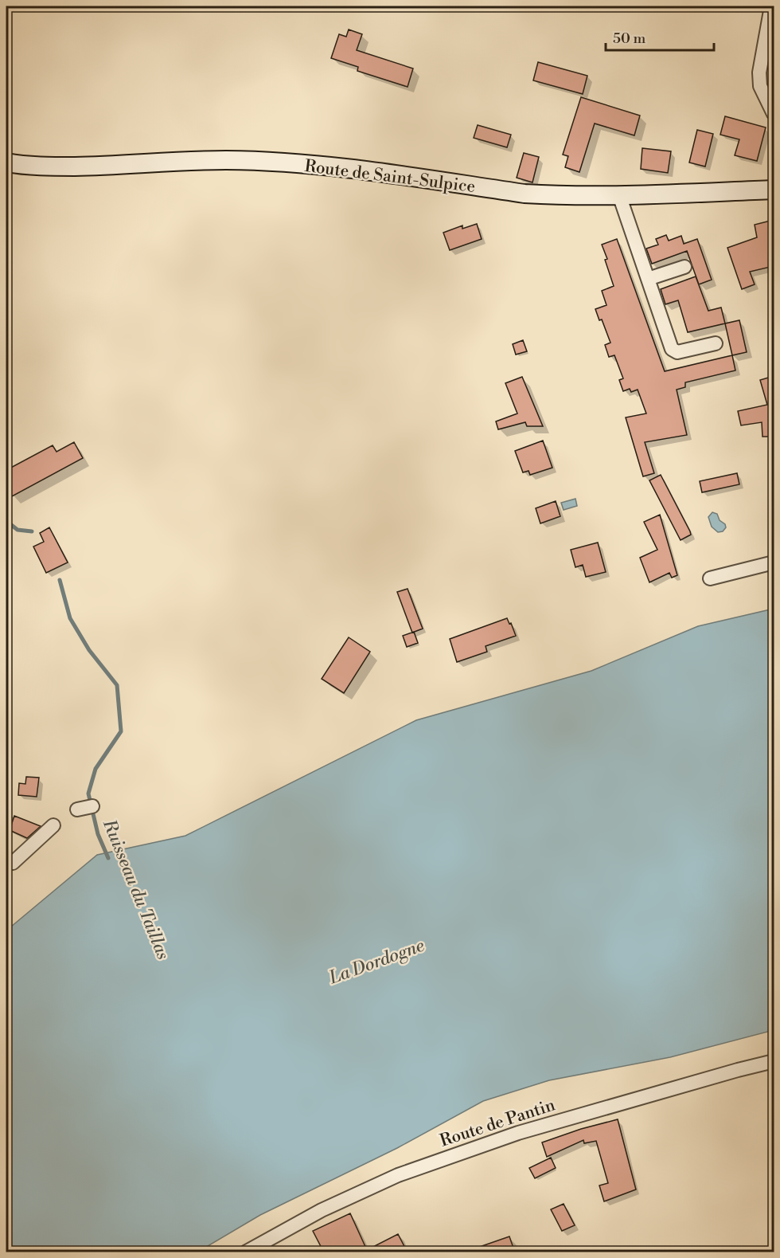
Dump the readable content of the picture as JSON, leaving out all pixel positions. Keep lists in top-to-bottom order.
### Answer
{
  "streets": {
    "main road": ["Route de Saint-Sulpice"],
    "street": ["Route de Pantin"]
  },
  "water": ["Ruisseau du Taillas", "La Dordogne"],
  "scale_bar": "50 m"
}
